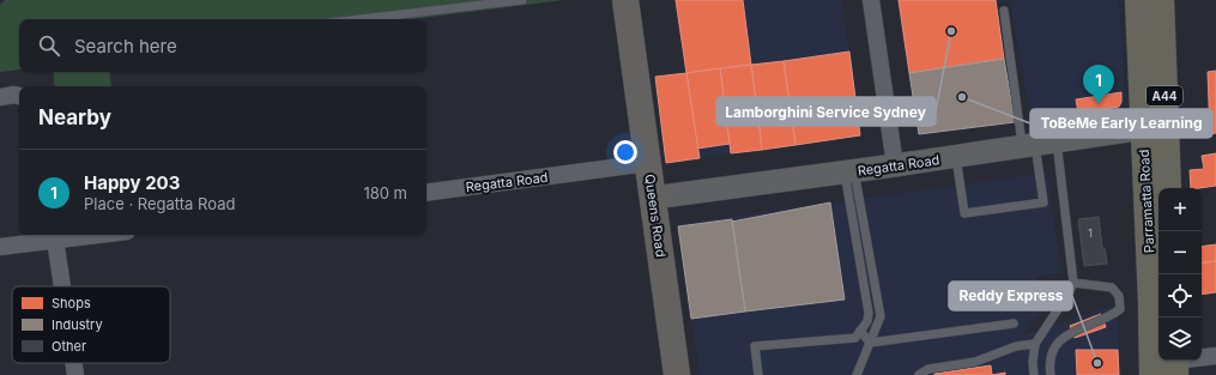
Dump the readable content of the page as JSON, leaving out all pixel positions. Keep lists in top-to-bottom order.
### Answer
{
  "streets": {
    "highway": ["A44", "Parramatta Road"],
    "main road": ["Queens Road"],
    "street": ["Regatta Road"]
  },
  "crossings": [
    ["Regatta Road", "Parramatta Road"],
    ["Regatta Road", "Queens Road"]
  ],
  "places": ["Lamborghini Service Sydney", "ToBeMe Early Learning", "Reddy Express"],
  "house_numbers": ["1"],
  "legend": ["Shops", "Industry", "Other"],
  "page": {
    "search": "Search here",
    "pins": "1",
    "heading": "Nearby",
    "list": [
      {
        "mark": "1",
        "name": "Happy 203",
        "note": "Place · Regatta Road",
        "value": "180 m"
      }
    ],
    "map_buttons": ["+", "−"]
  }
}
